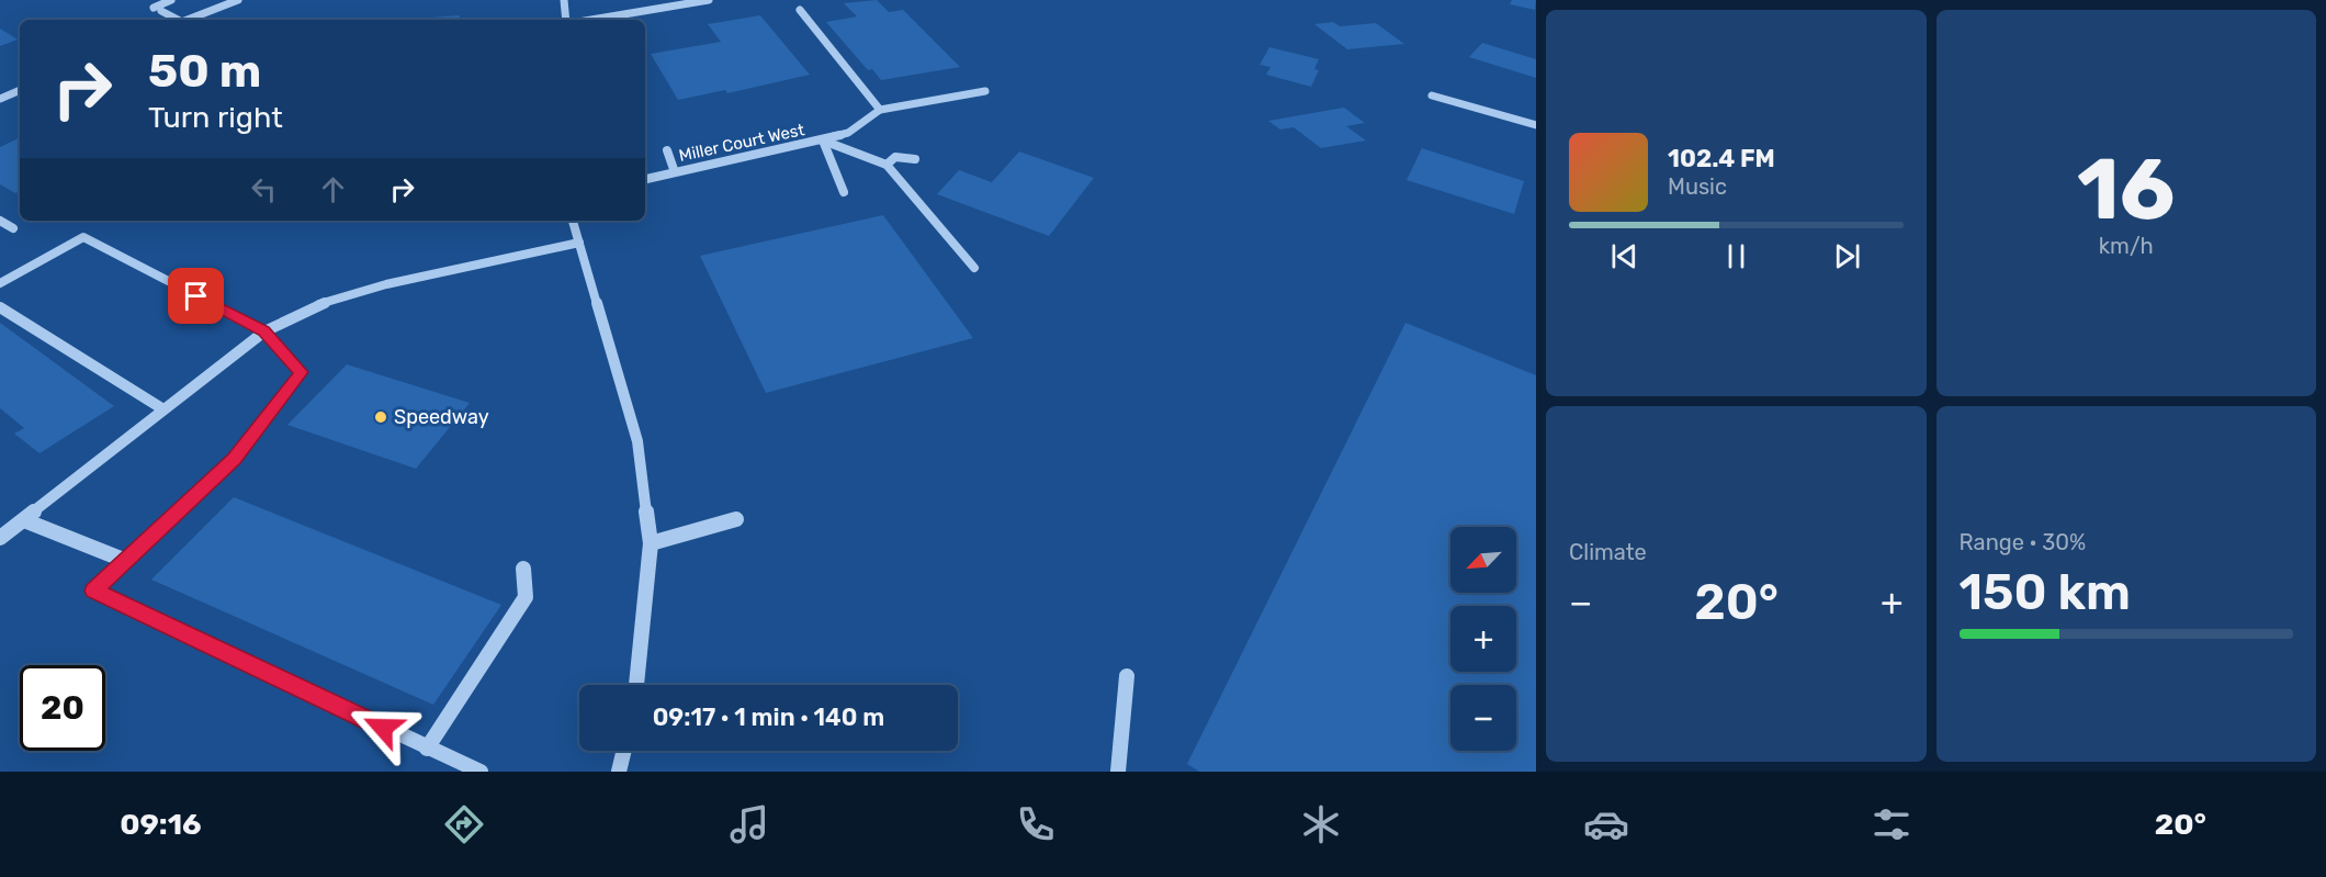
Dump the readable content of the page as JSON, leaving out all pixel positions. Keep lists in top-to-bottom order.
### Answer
{
  "streets": {
    "street": ["Miller Court West"]
  },
  "places": ["Speedway"],
  "north": "bottom left",
  "page": {
    "tile": [
      ["16", "km/h"],
      "Climate",
      ["Range · 30%", "150 km"]
    ],
    "turn": ["50 m", "Turn right"],
    "song": ["102.4 FM", "Music"],
    "map_buttons": ["+", "−"],
    "heat": ["−", "20°", "+"],
    "limit": "20",
    "trip": "09:17 · 1 min · 140 m",
    "tabs": ["09:16", "20°"]
  }
}
